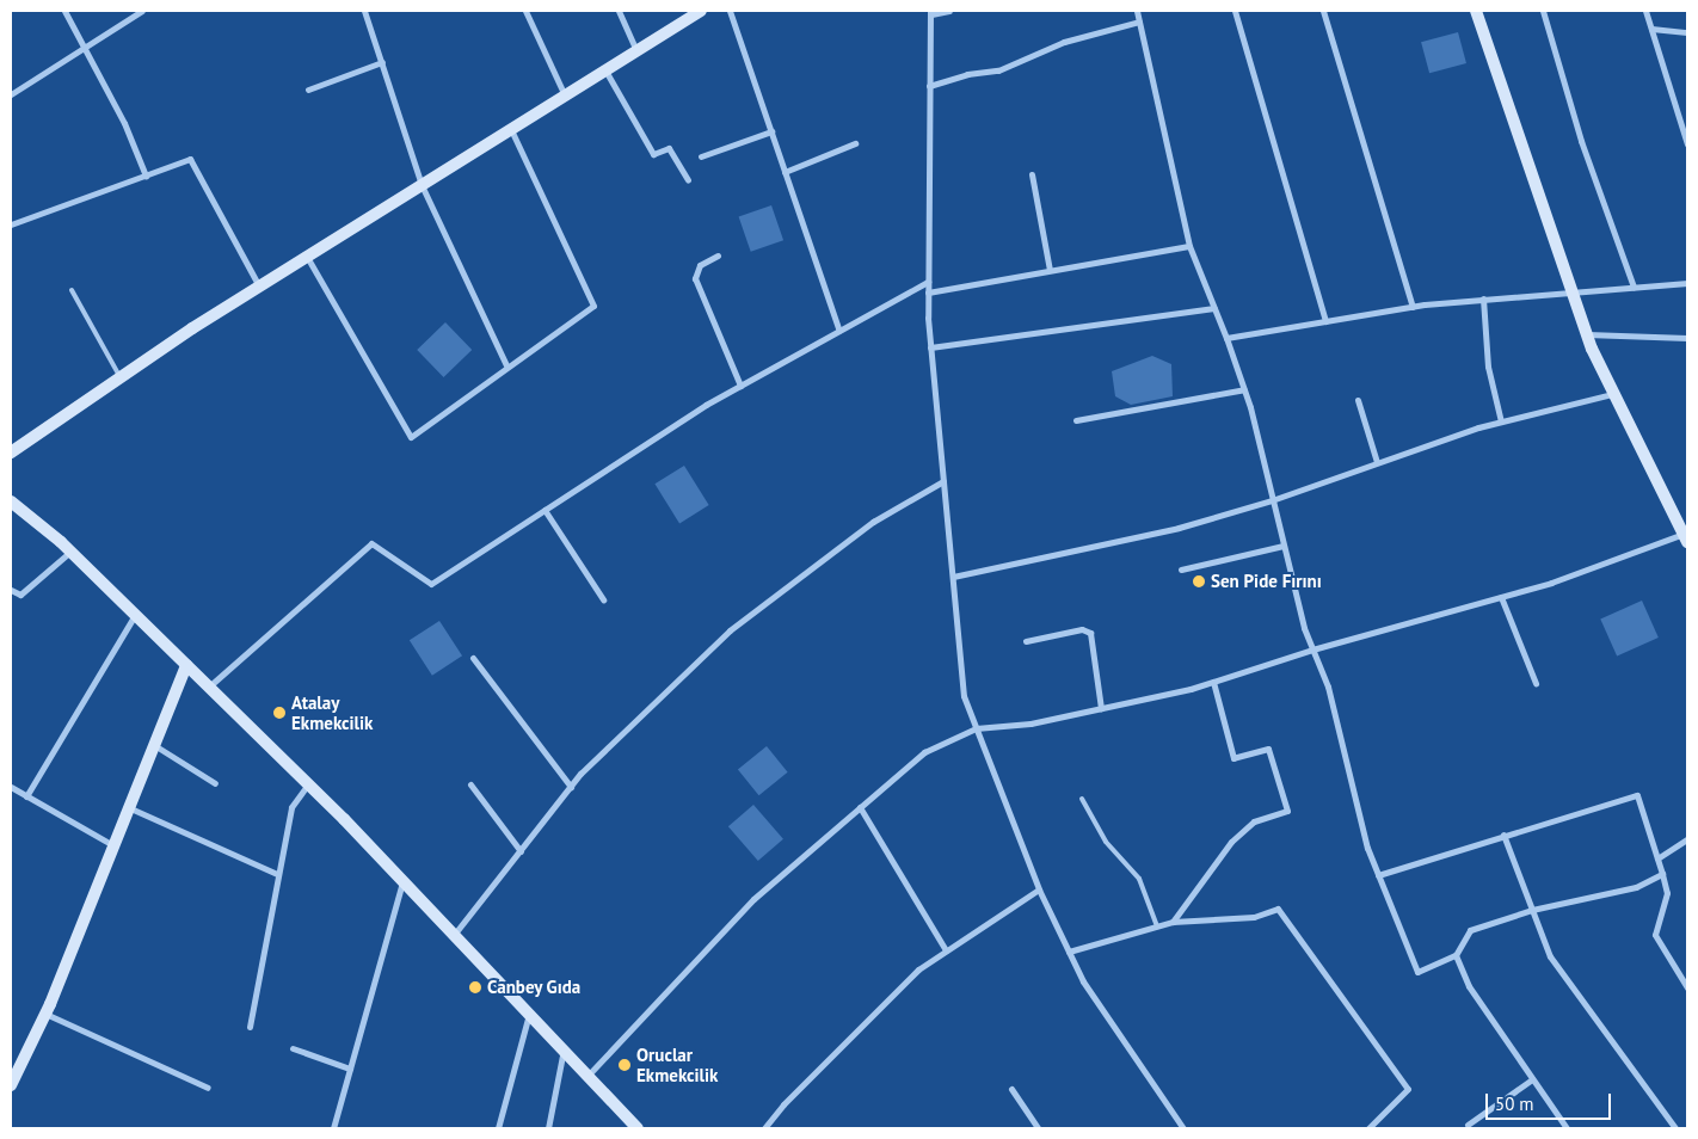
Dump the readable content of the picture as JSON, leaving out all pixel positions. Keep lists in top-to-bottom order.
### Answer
{
  "places": [
    "Sen Pide Fırını",
    "Atalay Ekmekcilik",
    "Canbey Gıda",
    "Oruclar Ekmekcilik"
  ],
  "scale_bar": "50 m"
}
